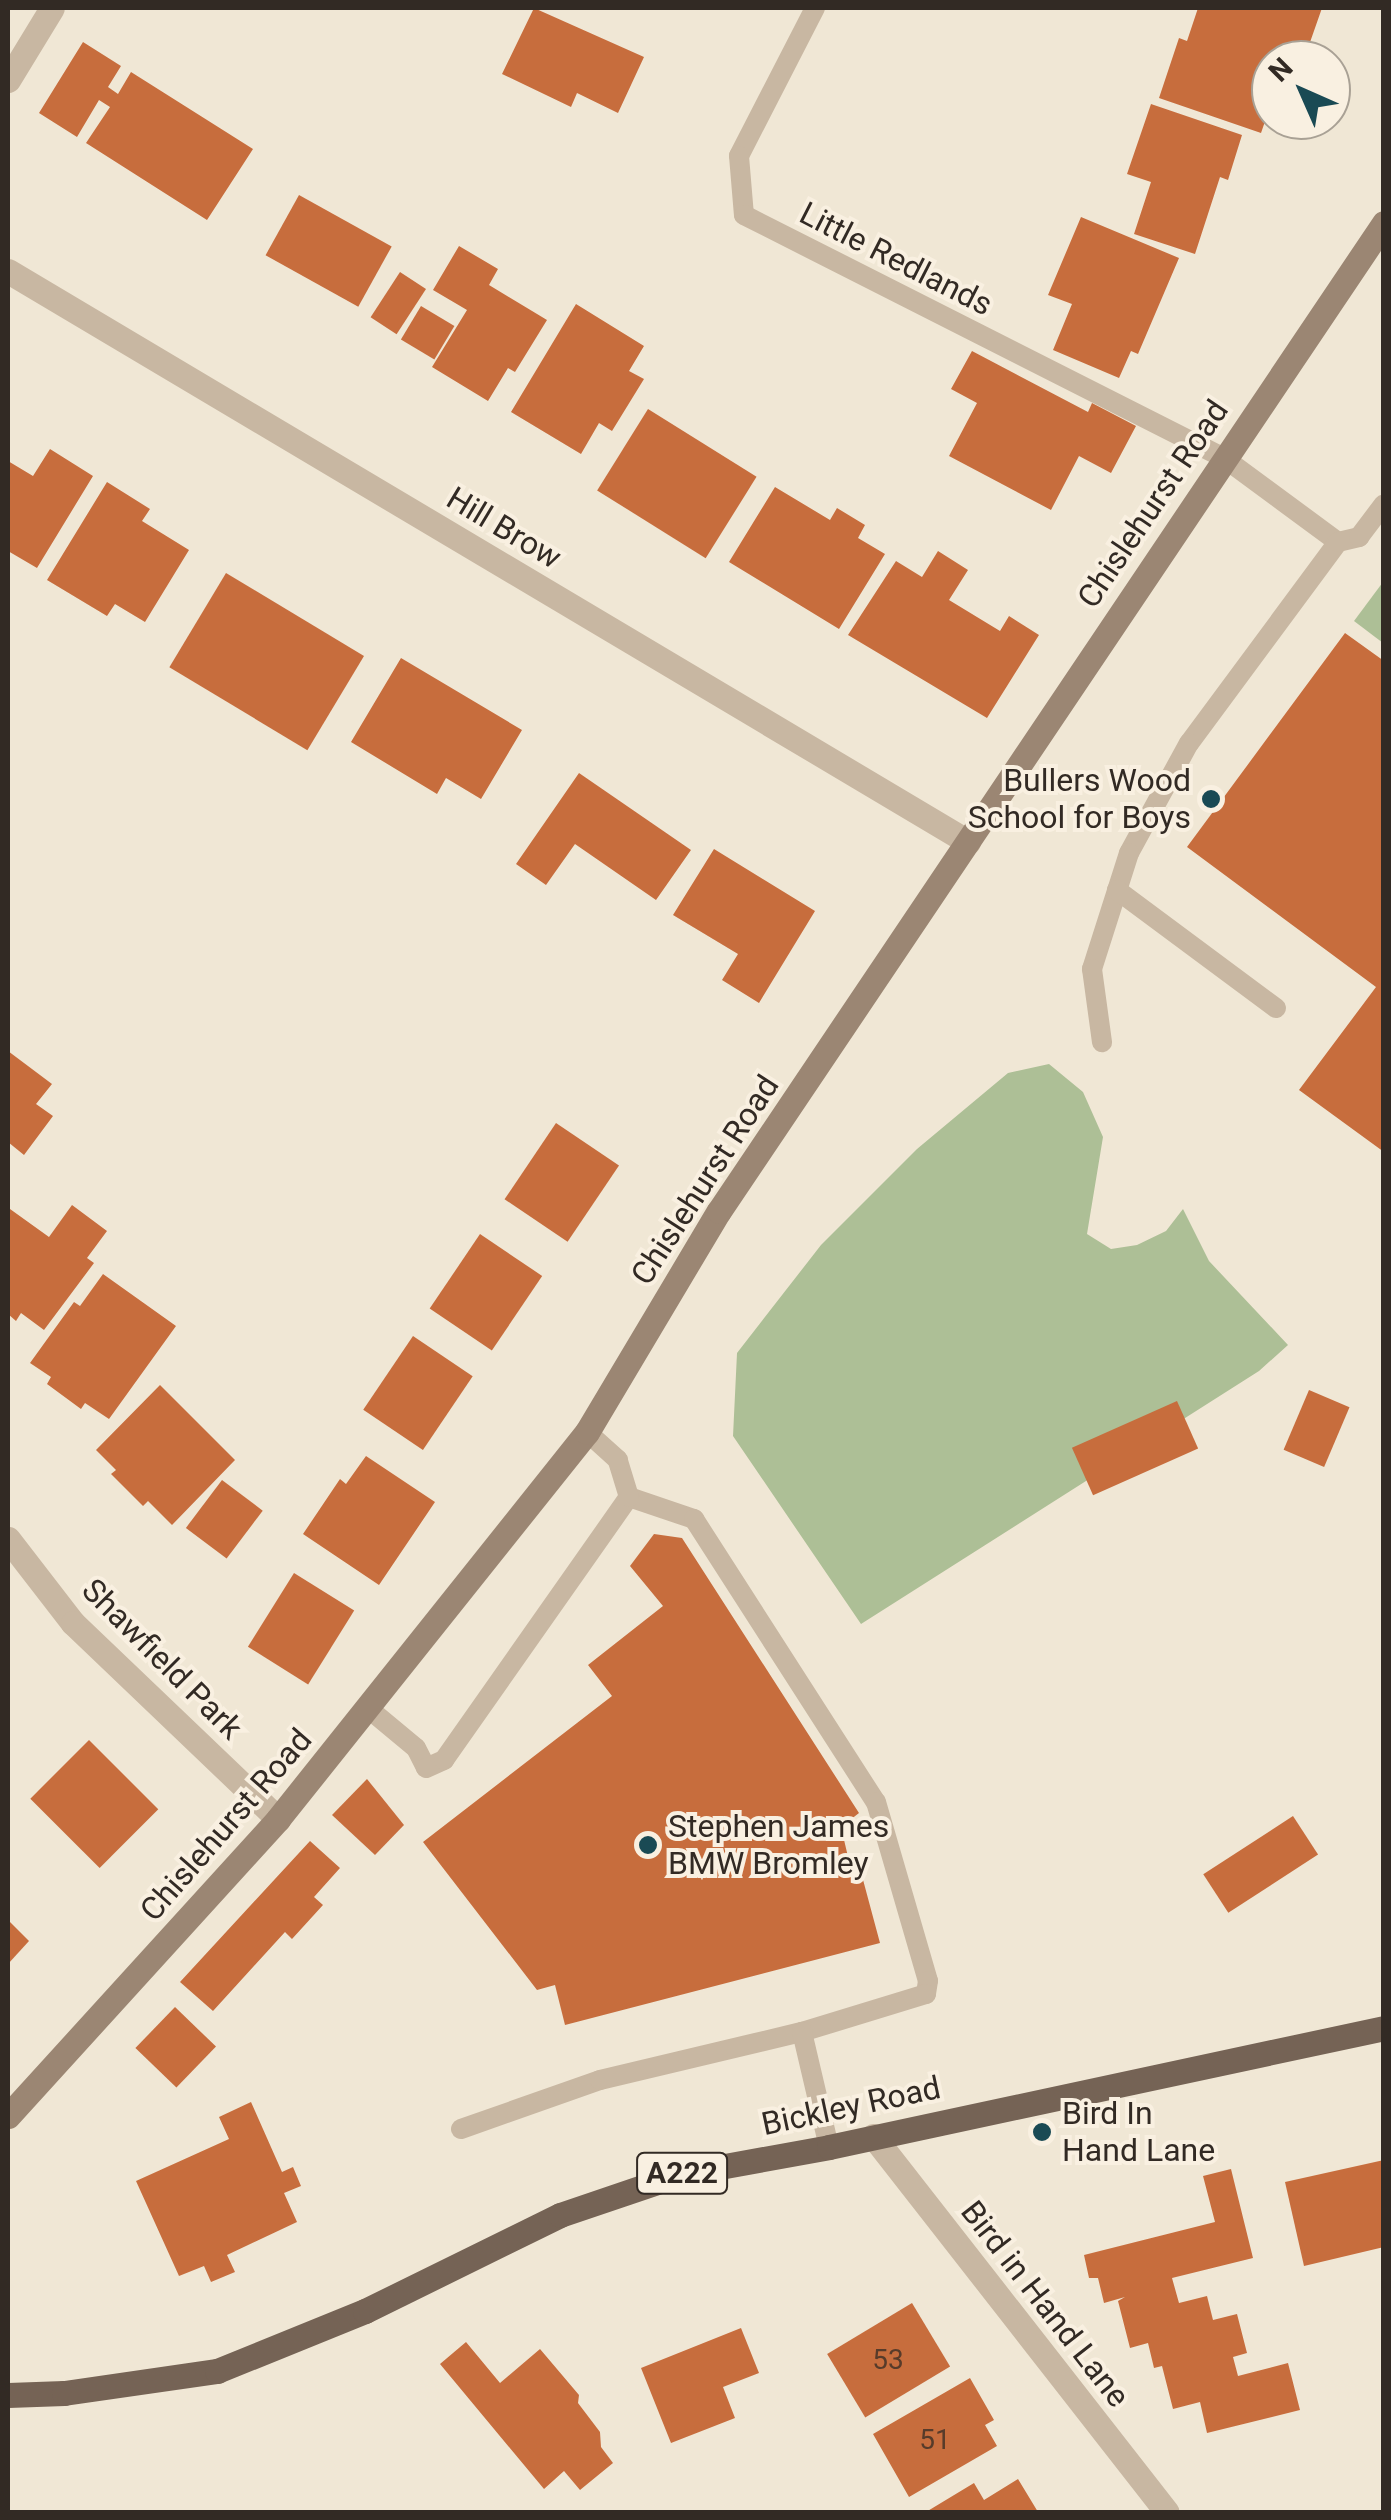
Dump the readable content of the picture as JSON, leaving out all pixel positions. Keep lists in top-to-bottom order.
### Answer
{
  "streets": {
    "main road": ["Chislehurst Road", "Bickley Road", "A222"],
    "street": ["Hill Brow", "Shawfield Park", "Bird in Hand Lane"],
    "lane": ["Little Redlands"]
  },
  "crossings": [
    ["Little Redlands", "Chislehurst Road"],
    ["Chislehurst Road", "Hill Brow"],
    ["Chislehurst Road", "Shawfield Park"],
    ["Bickley Road", "Bird in Hand Lane"]
  ],
  "places": ["Bullers Wood School for Boys", "Stephen James BMW Bromley", "Bird In Hand Lane"],
  "house_numbers": ["53", "51"],
  "north": "top left"
}
